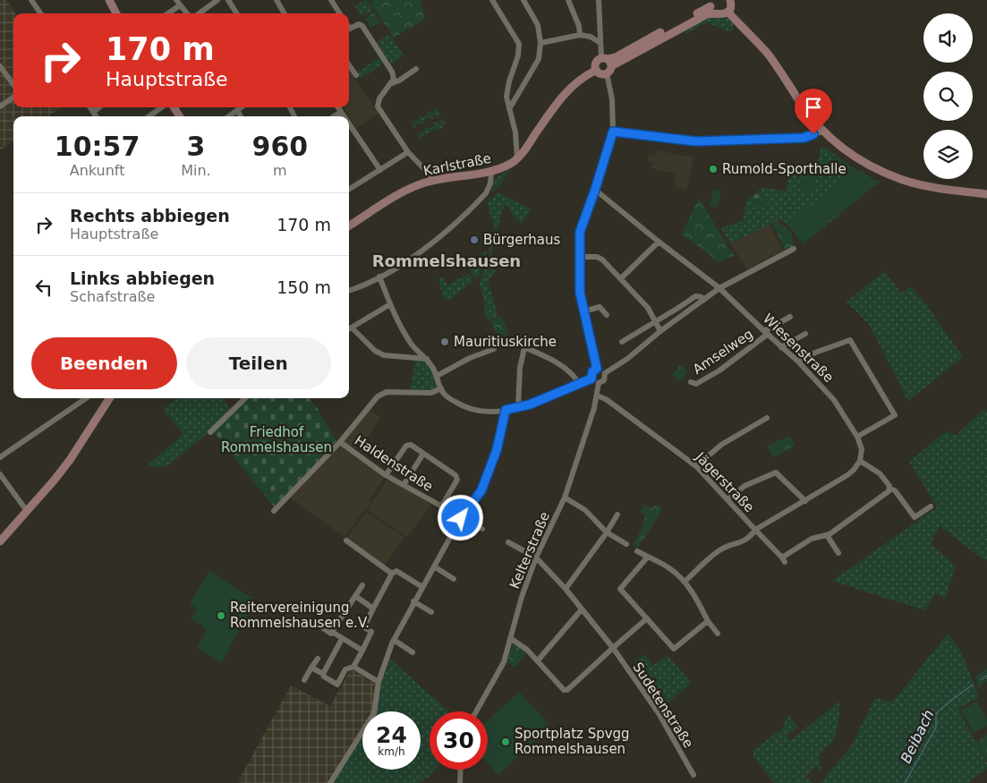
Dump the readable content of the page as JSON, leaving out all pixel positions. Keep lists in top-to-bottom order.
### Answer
{
  "streets": {
    "main road": ["Karlstraße"],
    "street": [
      "Wiesenstraße",
      "Amselweg",
      "Haldenstraße",
      "Jägerstraße",
      "Kelterstraße",
      "Sudetenstraße"
    ]
  },
  "crossings": [
    ["Wiesenstraße", "Amselweg"],
    ["Jägerstraße", "Kelterstraße"],
    ["Kelterstraße", "Sudetenstraße"]
  ],
  "districts": ["Rommelshausen"],
  "water": ["Beibach"],
  "parks": ["Friedhof Rommelshausen"],
  "places": [
    "Rumold-Sporthalle",
    "Bürgerhaus",
    "Mauritiuskirche",
    "Reitervereinigung Rommelshausen e.V.",
    "Sportplatz Spvgg Rommelshausen"
  ],
  "page": {
    "turn": ["170 m", "Hauptstraße"],
    "eta": [
      "10:57",
      "Ankunft",
      "3",
      "Min.",
      "960",
      "m"
    ],
    "list": [
      {
        "name": "Rechts abbiegen",
        "note": "Hauptstraße",
        "value": "170 m"
      },
      {
        "name": "Links abbiegen",
        "note": "Schafstraße",
        "value": "150 m"
      }
    ],
    "buttons": ["Beenden", "Teilen"],
    "speed": "24 km/h",
    "limit": "30"
  }
}
